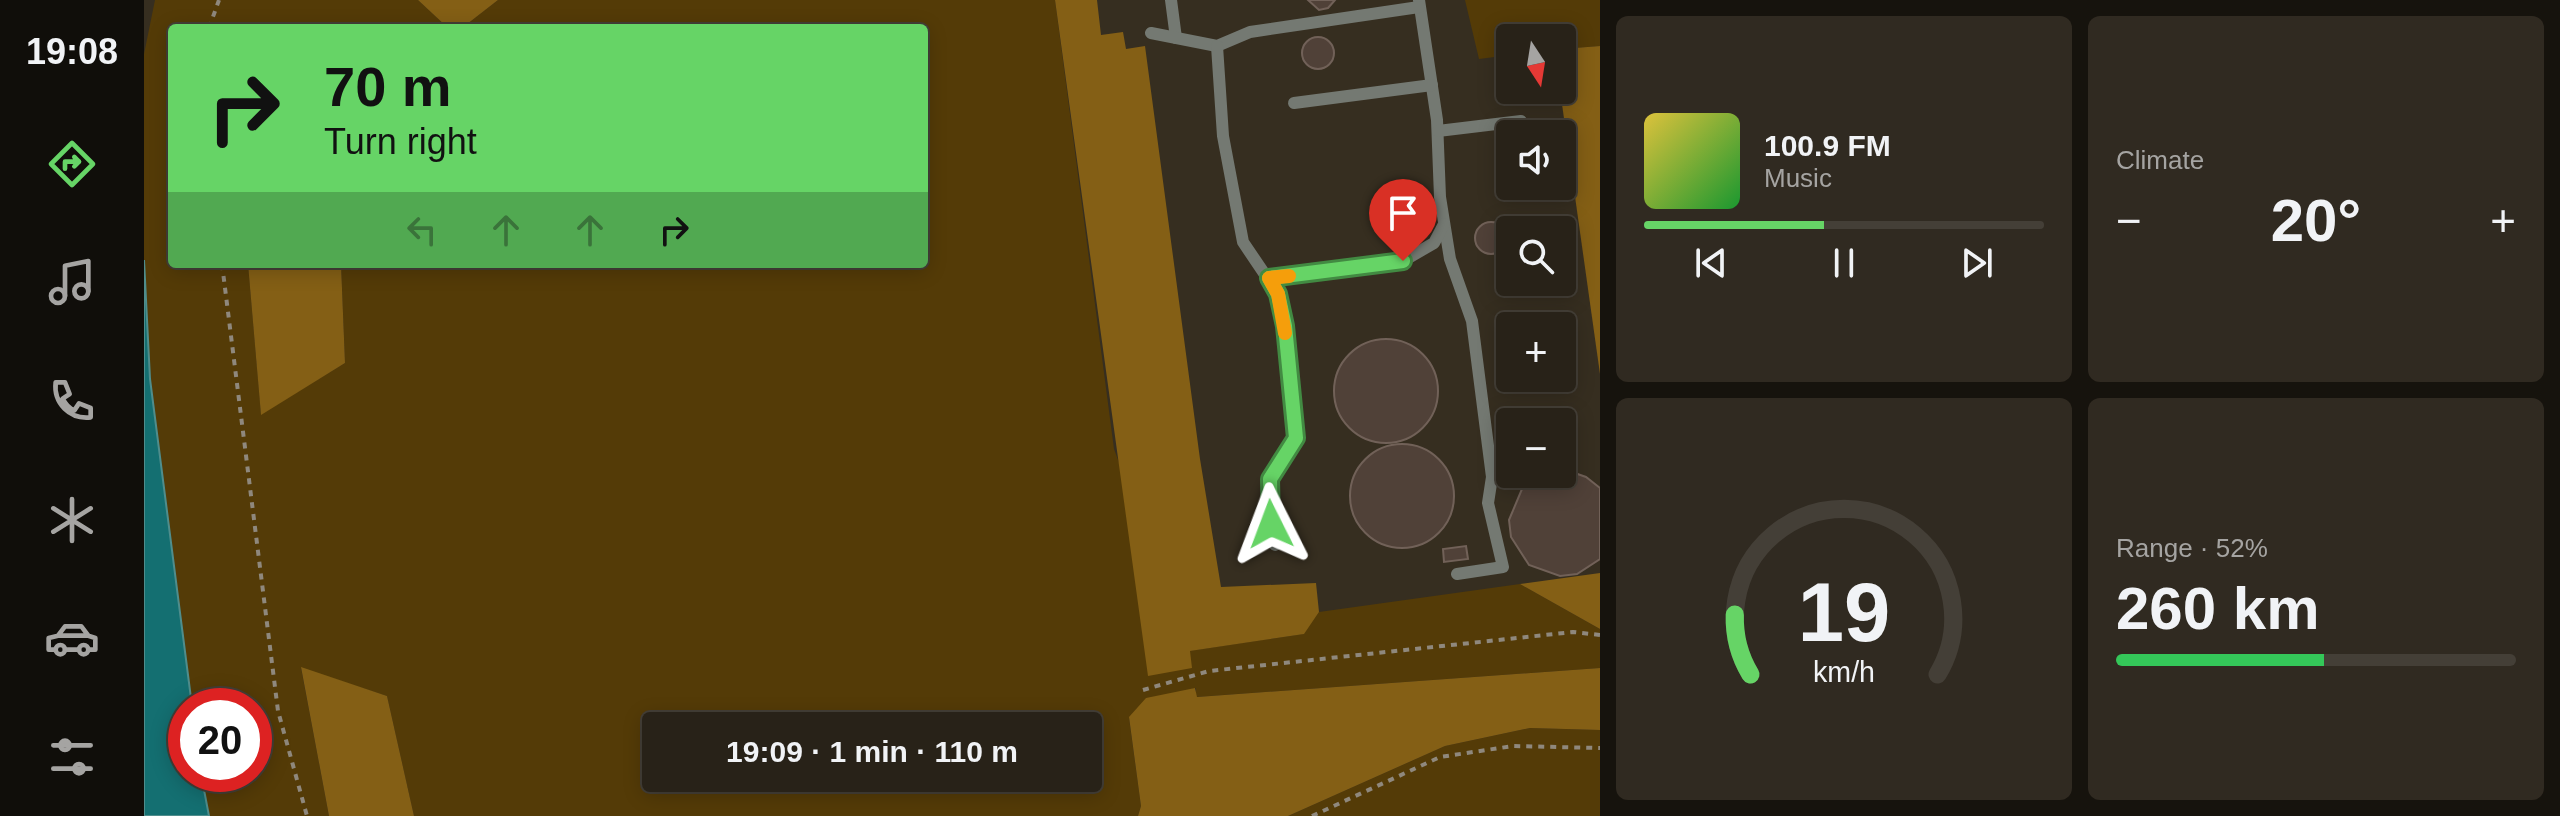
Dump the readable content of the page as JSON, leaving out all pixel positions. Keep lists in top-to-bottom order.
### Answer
{
  "north": "bottom",
  "page": {
    "tabs": "19:08",
    "tile": [
      "Climate",
      ["Range · 52%", "260 km"]
    ],
    "map_buttons": ["+", "−"],
    "turn": ["70 m", "Turn right"],
    "song": ["100.9 FM", "Music"],
    "heat": ["−", "20°", "+"],
    "limit": "20",
    "trip": "19:09 · 1 min · 110 m",
    "gauge": ["19", "km/h"]
  }
}
